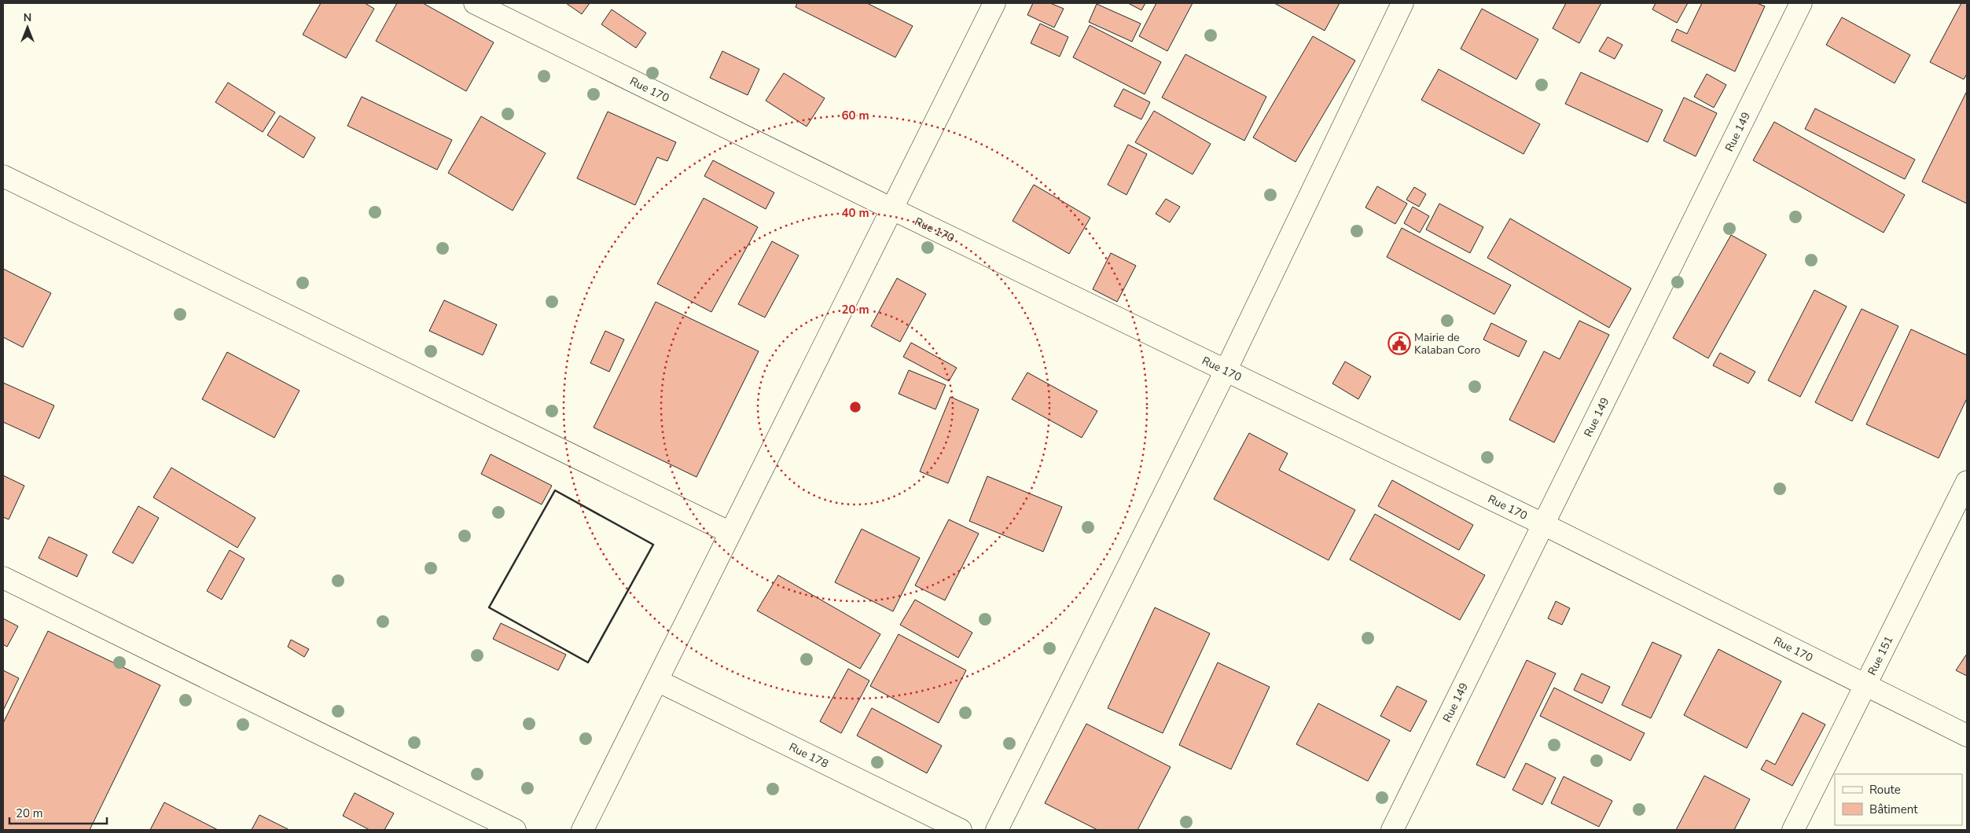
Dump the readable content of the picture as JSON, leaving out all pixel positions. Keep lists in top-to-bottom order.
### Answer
{
  "streets": {
    "street": [
      "Rue 170",
      "Rue 149",
      "Rue 151",
      "Rue 178"
    ]
  },
  "crossings": [
    ["Rue 170", "Rue 149"],
    ["Rue 170", "Rue 151"]
  ],
  "places": {
    "public building": ["Mairie de Kalaban Coro"]
  },
  "legend": ["Route", "Bâtiment"],
  "scale_bar": "20 m",
  "north": "top",
  "rings": ["60 m", "40 m", "20 m"]
}
